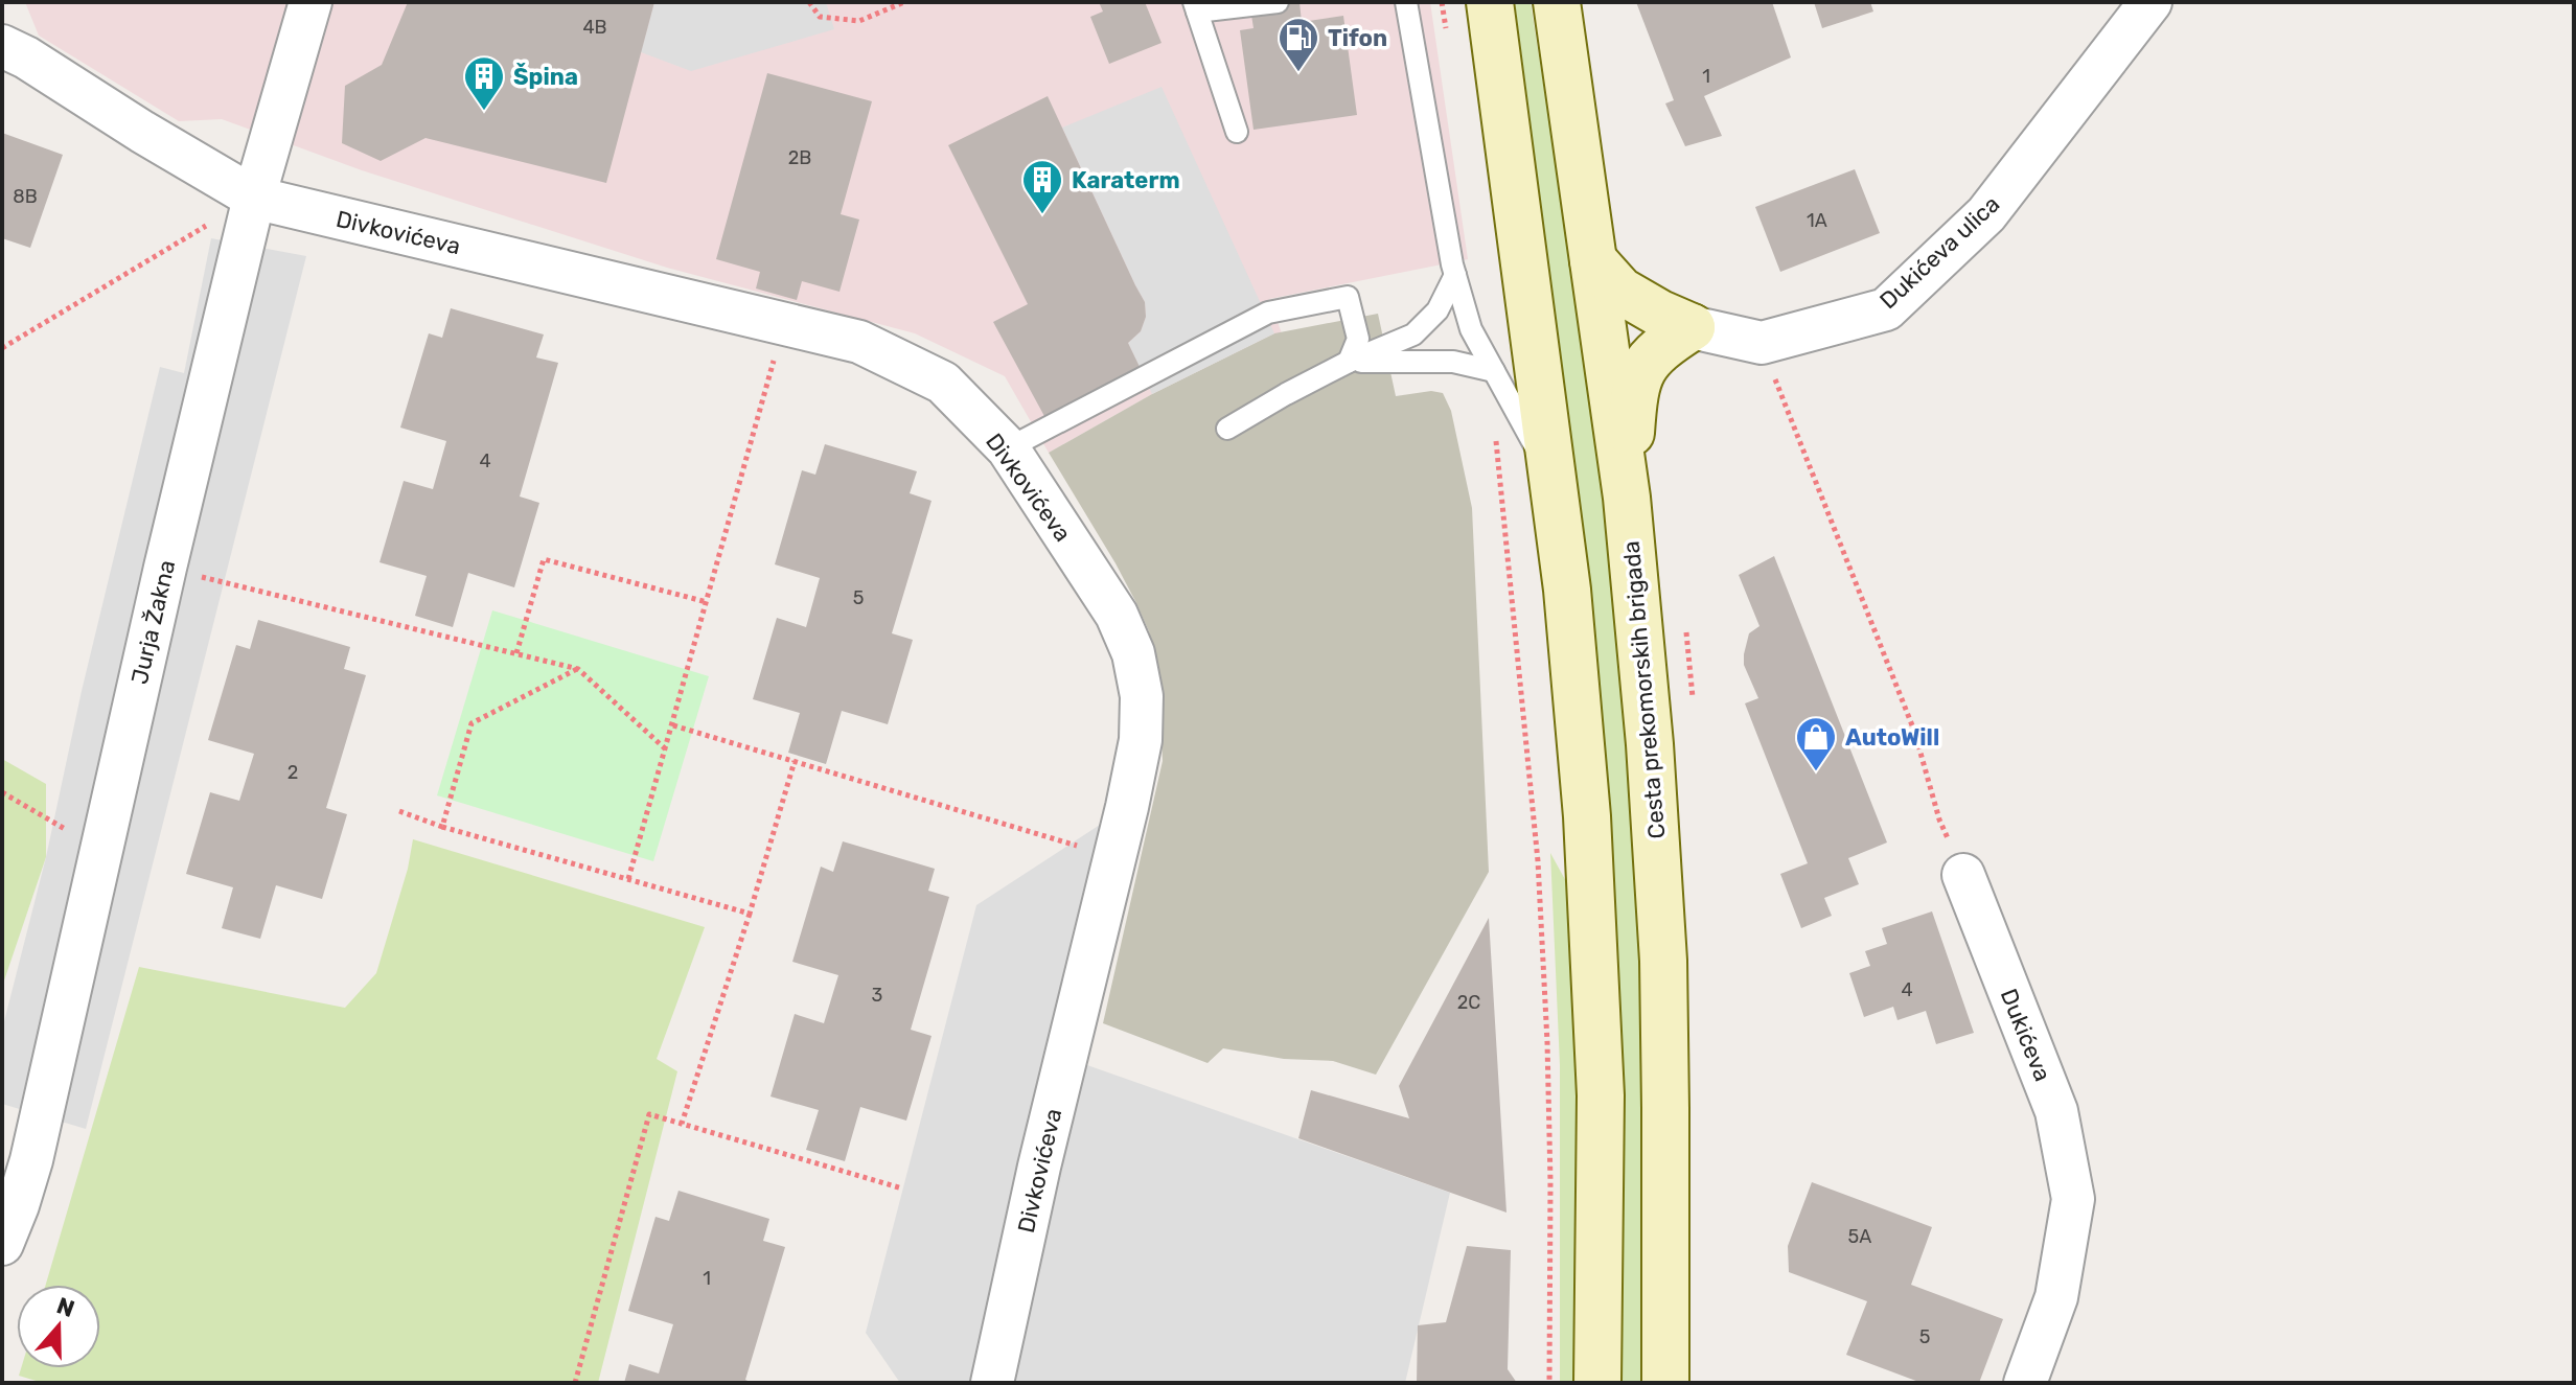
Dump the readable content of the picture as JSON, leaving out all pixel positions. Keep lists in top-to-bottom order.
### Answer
{
  "streets": {
    "main road": ["Cesta prekomorskih brigada"],
    "street": [
      "Divkovićeva",
      "Dukićeva ulica",
      "Jurja Žakna",
      "Dukićeva"
    ]
  },
  "crossings": [
    ["Divkovićeva", "Jurja Žakna"]
  ],
  "places": {
    "fuel station": ["Tifon"],
    "building": ["Špina", "Karaterm"],
    "shop": ["AutoWill"]
  },
  "house_numbers": [
    "4B",
    "1",
    "2B",
    "8B",
    "1A",
    "4",
    "5",
    "2",
    "4",
    "3",
    "2C",
    "5A",
    "1",
    "5"
  ],
  "north": "top"
}
